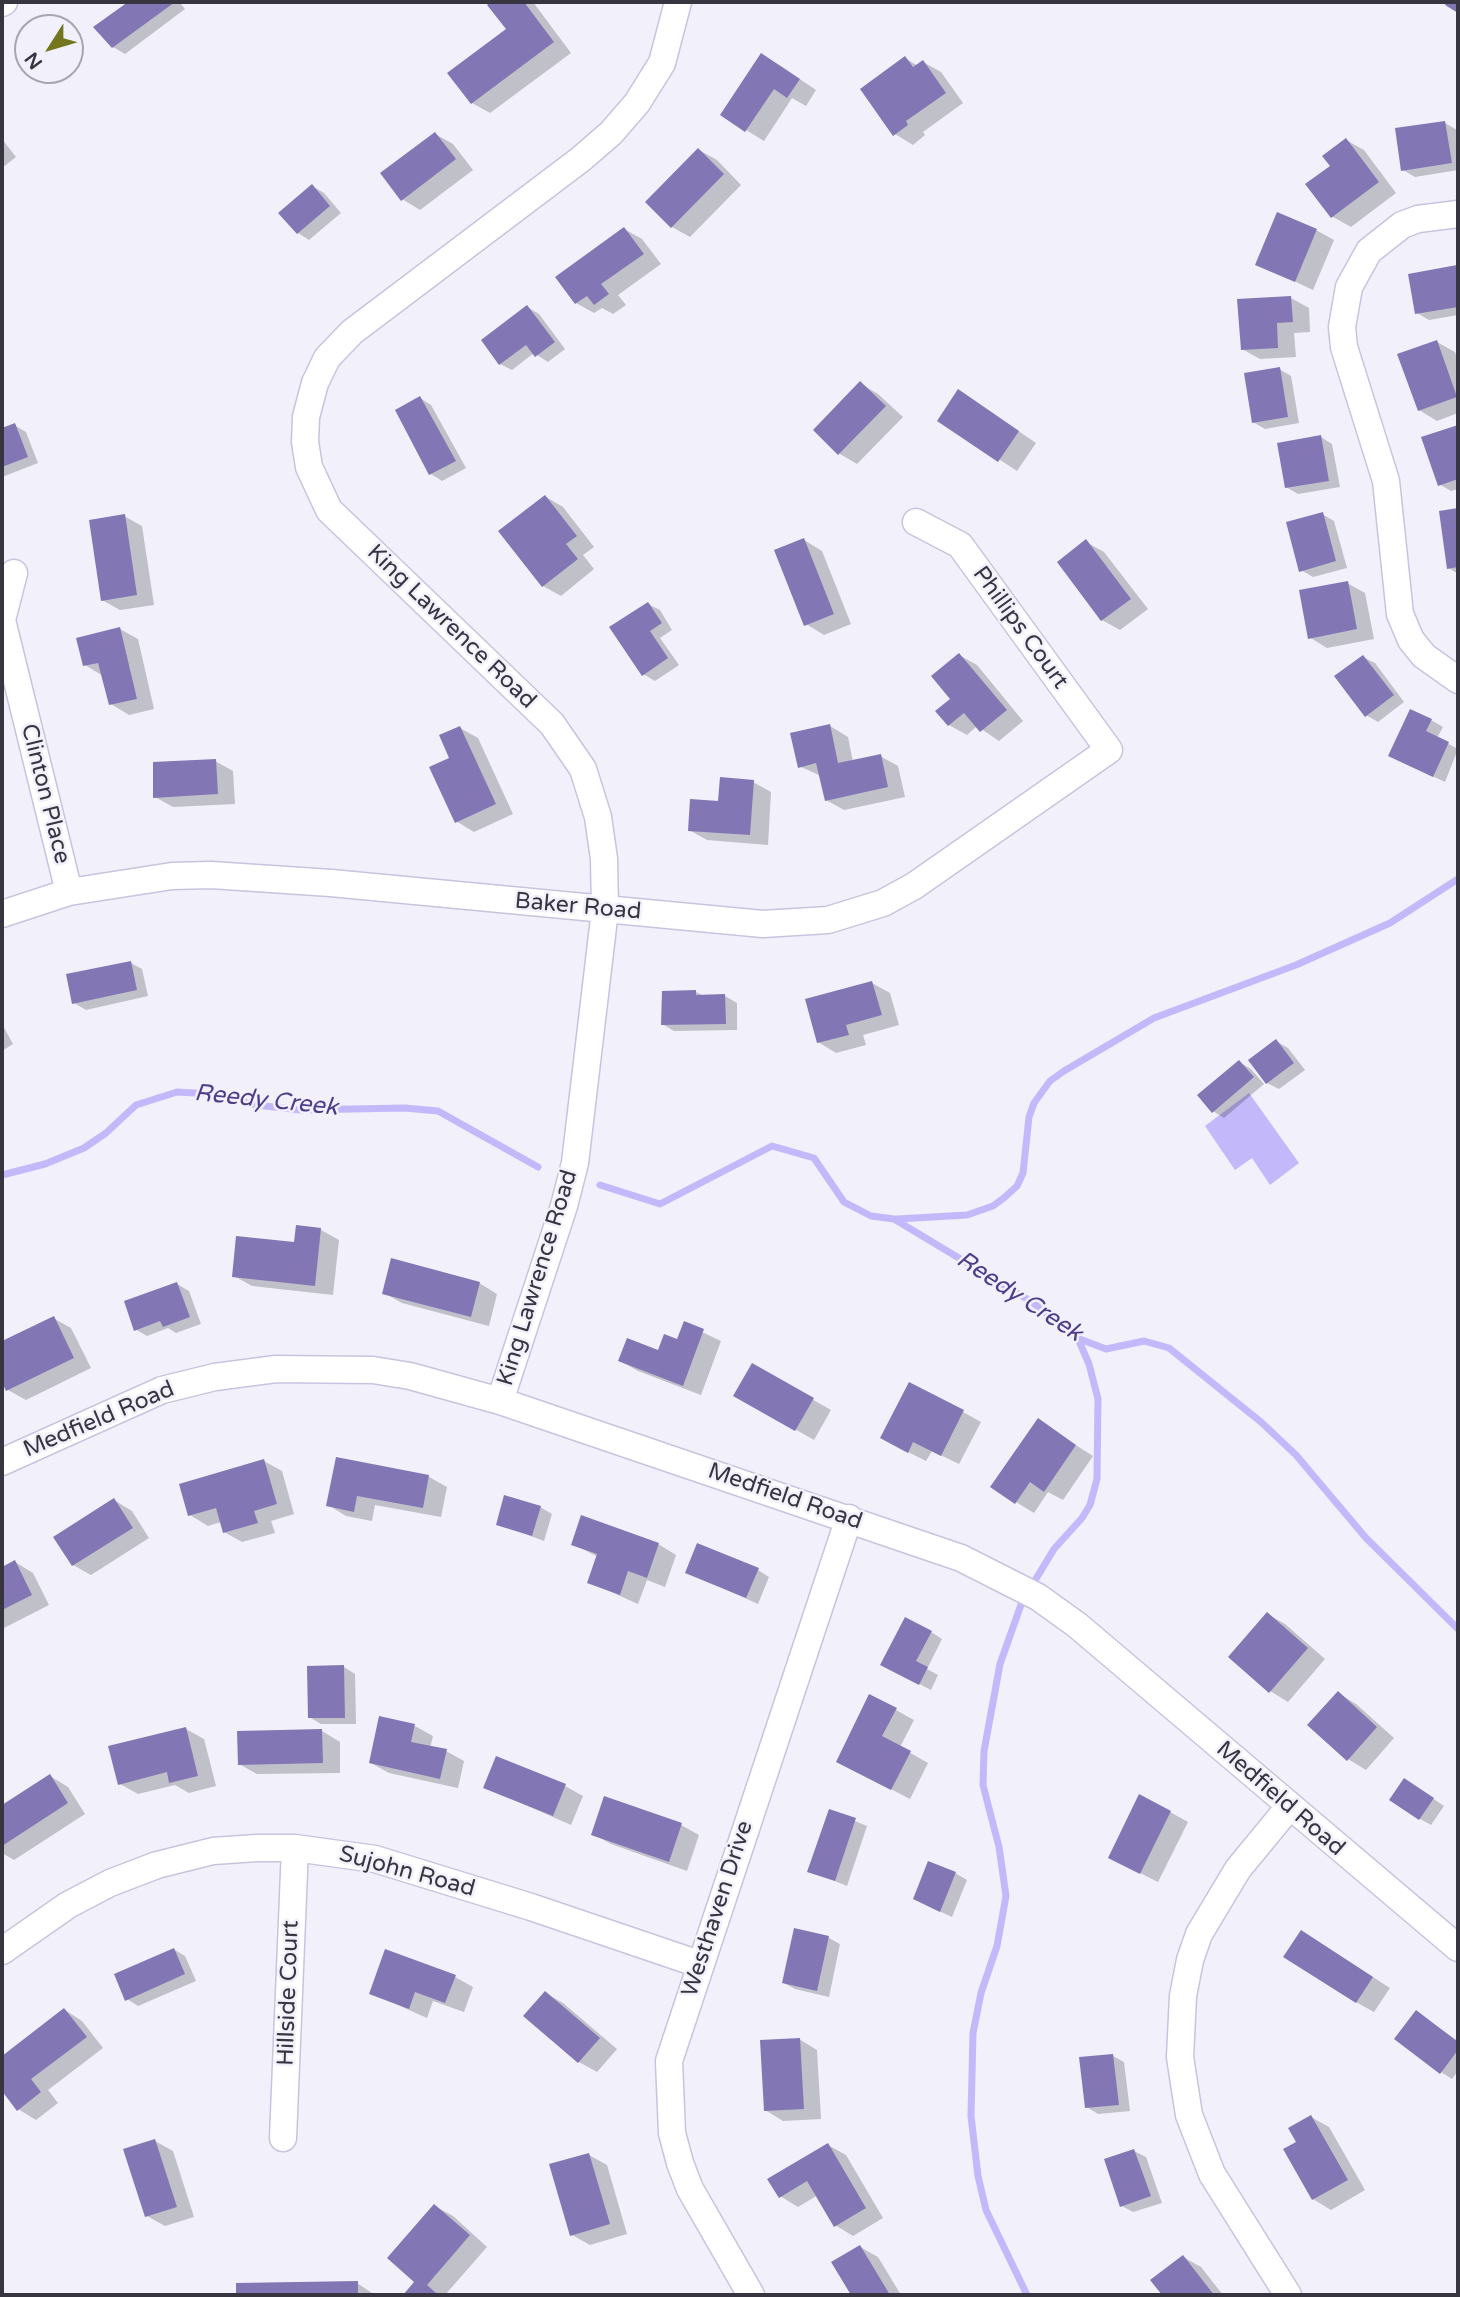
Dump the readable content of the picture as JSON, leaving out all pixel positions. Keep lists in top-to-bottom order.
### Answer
{
  "streets": {
    "street": [
      "King Lawrence Road",
      "Phillips Court",
      "Clinton Place",
      "Baker Road",
      "Medfield Road",
      "Sujohn Road",
      "Westhaven Drive",
      "Hillside Court"
    ]
  },
  "crossings": [
    ["King Lawrence Road", "Baker Road"],
    ["King Lawrence Road", "Medfield Road"],
    ["Phillips Court", "Baker Road"],
    ["Clinton Place", "Baker Road"],
    ["Medfield Road", "Westhaven Drive"],
    ["Sujohn Road", "Westhaven Drive"],
    ["Sujohn Road", "Hillside Court"]
  ],
  "water": ["Reedy Creek"],
  "north": "bottom left"
}
